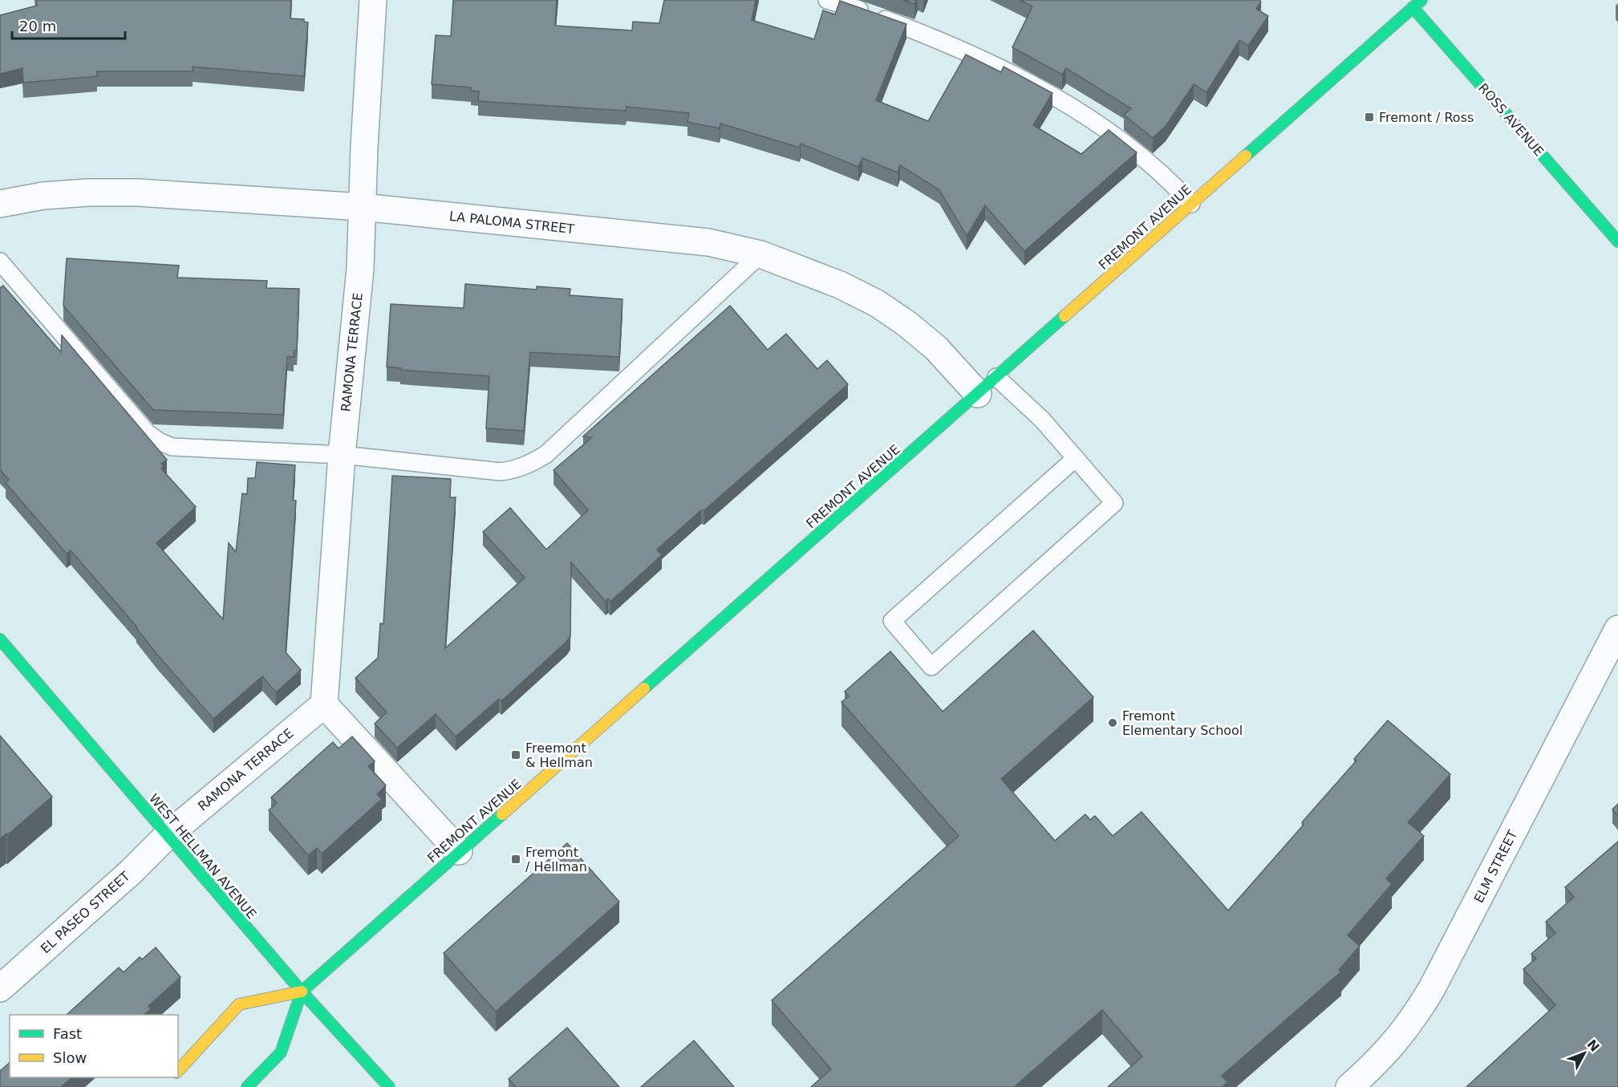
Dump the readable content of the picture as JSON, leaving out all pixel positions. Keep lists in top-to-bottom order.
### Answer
{
  "streets": {
    "main road": ["ROSS AVENUE", "FREMONT AVENUE", "WEST HELLMAN AVENUE"],
    "street": [
      "LA PALOMA STREET",
      "RAMONA TERRACE",
      "ELM STREET",
      "EL PASEO STREET"
    ]
  },
  "crossings": [
    ["ROSS AVENUE", "FREMONT AVENUE"],
    ["LA PALOMA STREET", "FREMONT AVENUE"],
    ["LA PALOMA STREET", "RAMONA TERRACE"],
    ["FREMONT AVENUE", "WEST HELLMAN AVENUE"],
    ["RAMONA TERRACE", "WEST HELLMAN AVENUE"],
    ["RAMONA TERRACE", "EL PASEO STREET"],
    ["WEST HELLMAN AVENUE", "EL PASEO STREET"]
  ],
  "places": {
    "transit": ["Fremont / Ross", "Freemont & Hellman", "Fremont / Hellman"],
    "other": ["Fremont Elementary School"]
  },
  "legend": ["Fast", "Slow"],
  "scale_bar": "20 m",
  "north": "top right"
}
